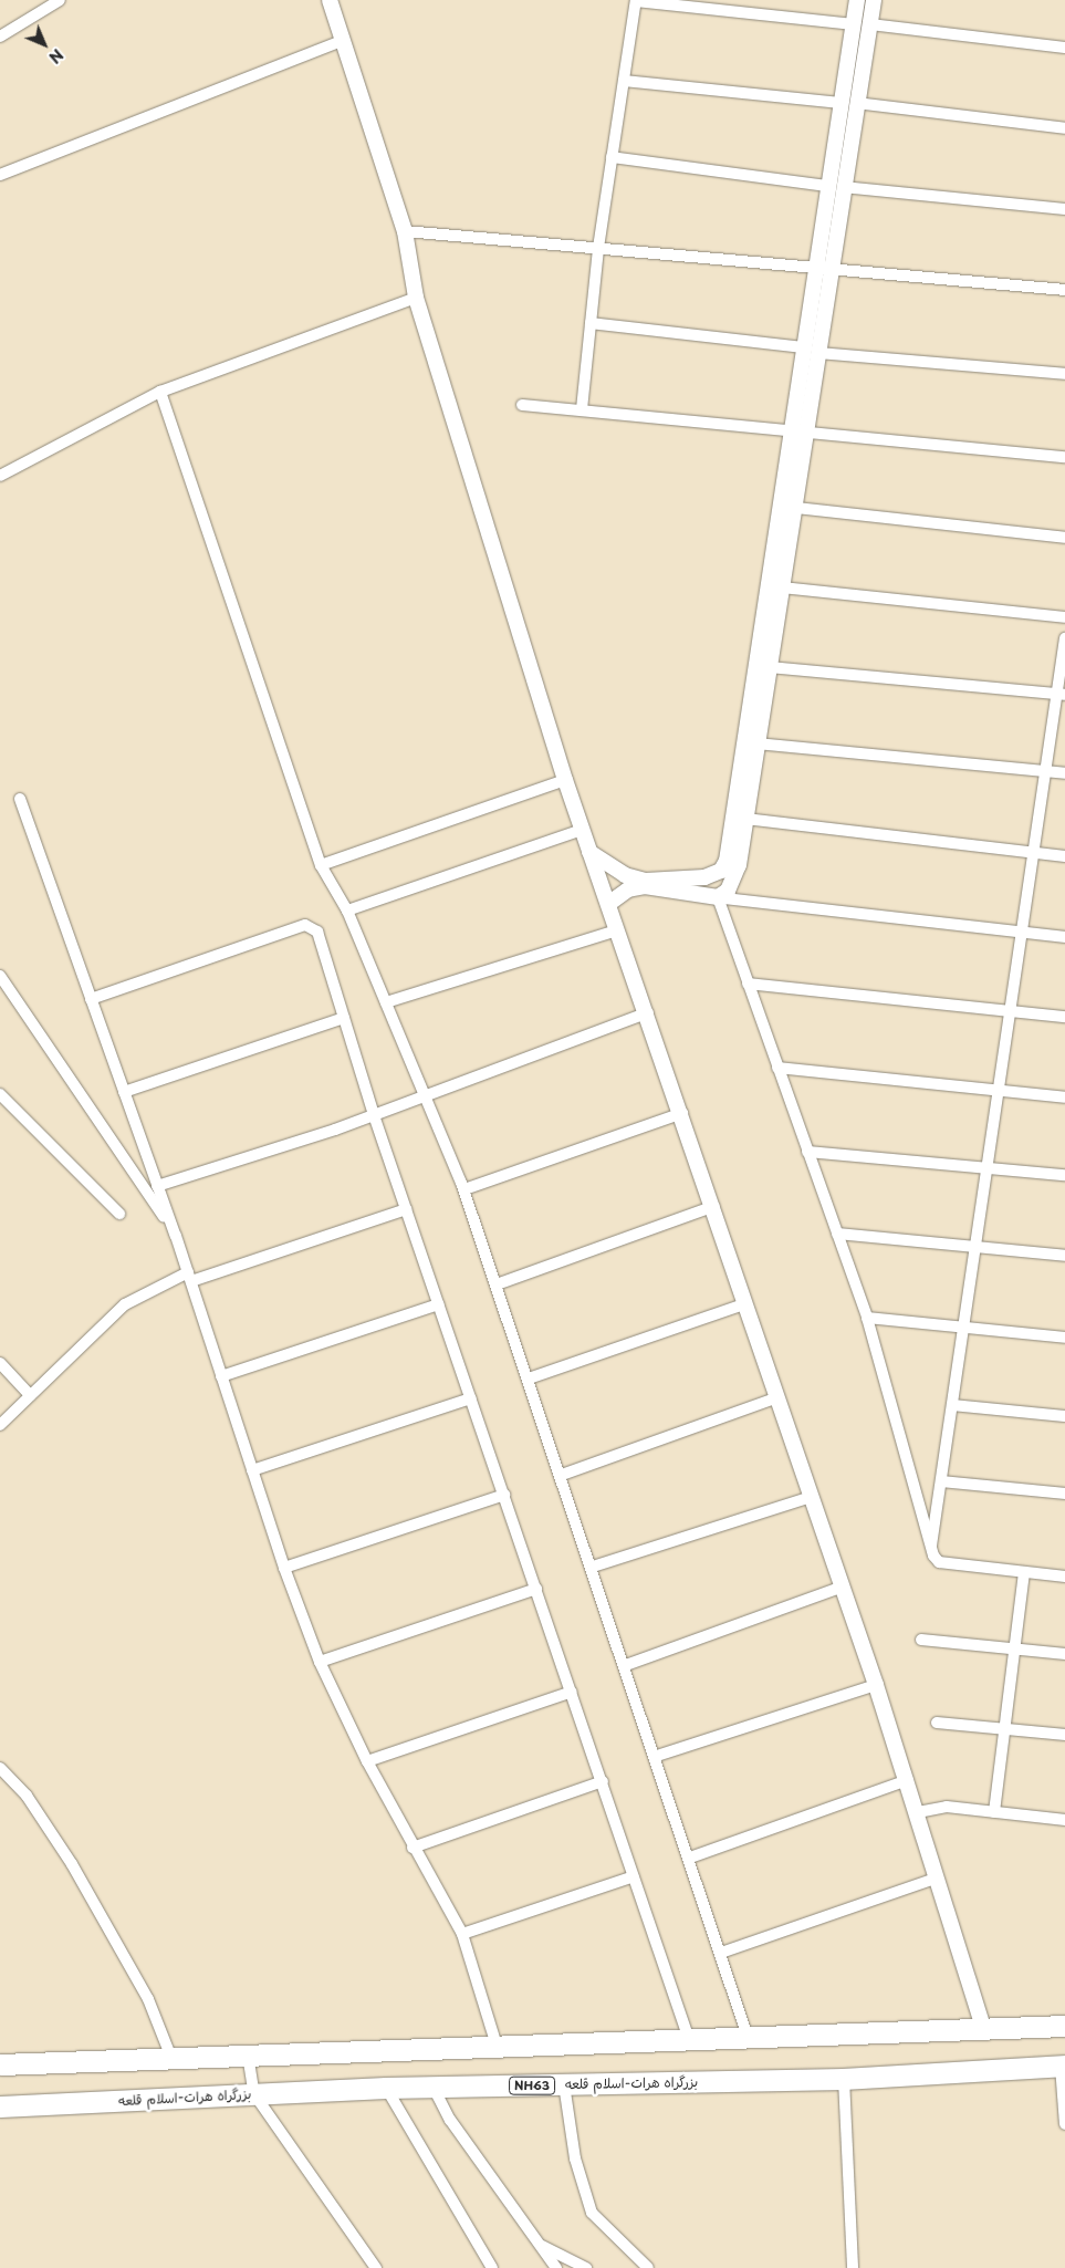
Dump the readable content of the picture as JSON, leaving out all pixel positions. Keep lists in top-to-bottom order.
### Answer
{
  "streets": {
    "highway": ["بزرگراه هرات-اسلام قلعه", "NH63"]
  },
  "north": "bottom right"
}
